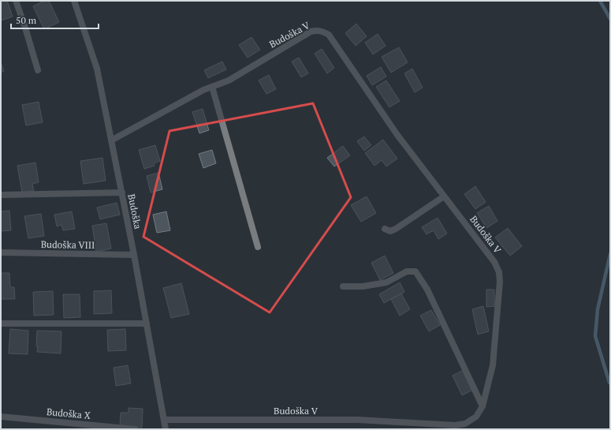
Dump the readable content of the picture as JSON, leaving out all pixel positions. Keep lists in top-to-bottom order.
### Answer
{
  "streets": {
    "street": [
      "Budoška V",
      "Budoška",
      "Budoška VIII",
      "Budoška X"
    ]
  },
  "crossings": [
    ["Budoška V", "Budoška"],
    ["Budoška", "Budoška VIII"]
  ],
  "scale_bar": "50 m"
}
